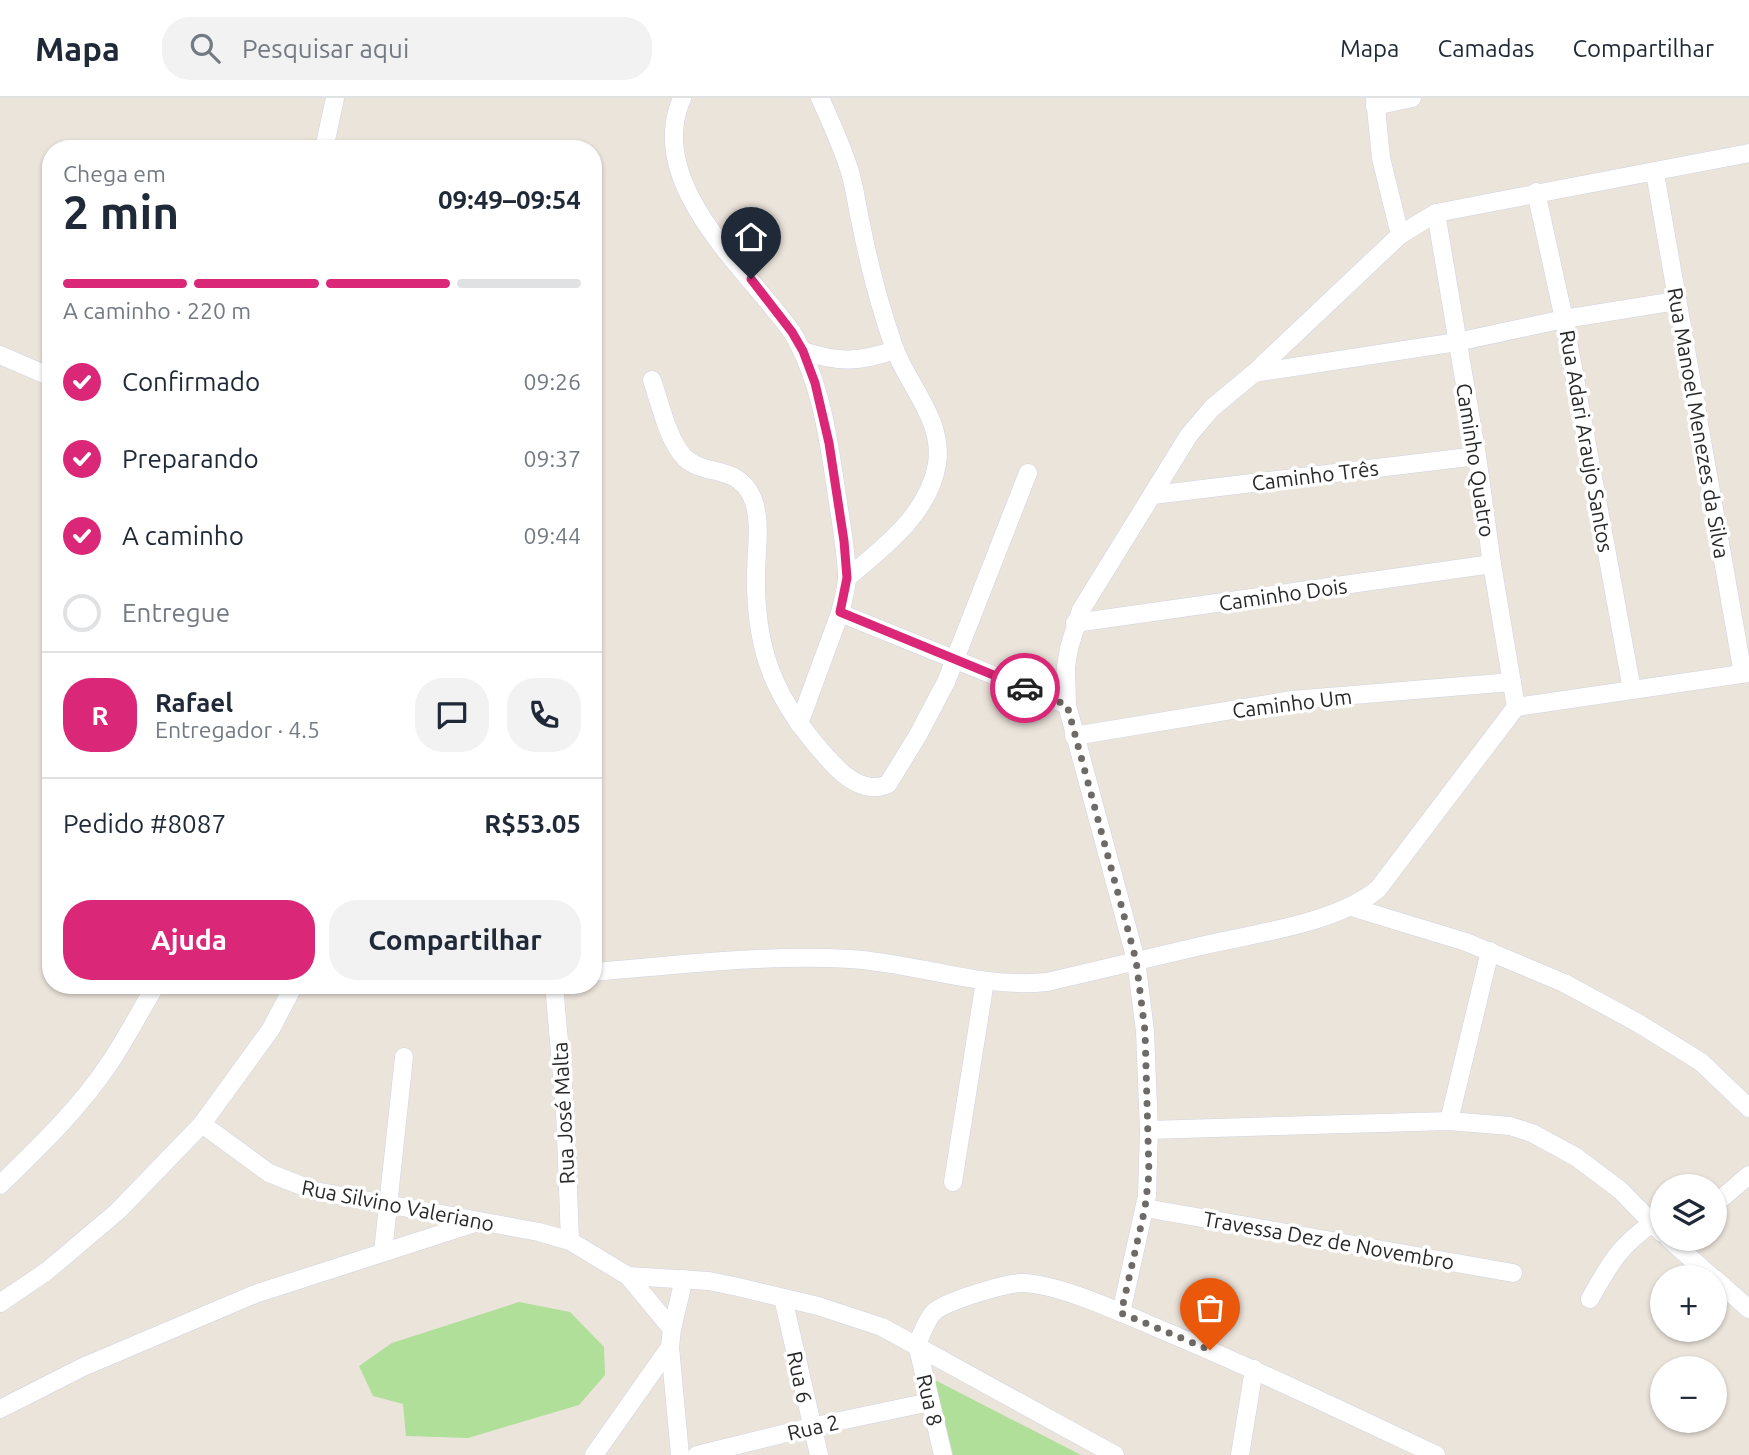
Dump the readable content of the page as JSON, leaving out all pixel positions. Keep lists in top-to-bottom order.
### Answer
{
  "streets": {
    "street": [
      "Rua Manoel Menezes da Silva",
      "Rua Adari Araujo Santos",
      "Caminho Quatro",
      "Caminho Três",
      "Caminho Dois",
      "Caminho Um",
      "Rua José Malta",
      "Rua Silvino Valeriano",
      "Travessa Dez de Novembro",
      "Rua 6",
      "Rua 8",
      "Rua 2"
    ]
  },
  "crossings": [
    ["Caminho Quatro", "Caminho Três"],
    ["Caminho Quatro", "Caminho Dois"],
    ["Caminho Quatro", "Caminho Um"],
    ["Rua José Malta", "Rua Silvino Valeriano"],
    ["Rua 6", "Rua 2"],
    ["Rua 8", "Rua 2"]
  ],
  "page": {
    "header": "Mapa",
    "search": "Pesquisar aqui",
    "nav": ["Mapa", "Camadas", "Compartilhar"],
    "heading": ["2 min", "Chega em", "09:49–09:54"],
    "panel": [
      "Rafael",
      "Entregador · 4.5",
      "Pedido #8087",
      "R$53.05"
    ],
    "bar": "A caminho · 220 m",
    "list": [
      ["Confirmado", "09:26"],
      ["Preparando", "09:37"],
      ["A caminho", "09:44"],
      "Entregue"
    ],
    "round": "R",
    "buttons": ["Ajuda", "Compartilhar"],
    "map_buttons": ["+", "−"]
  }
}
